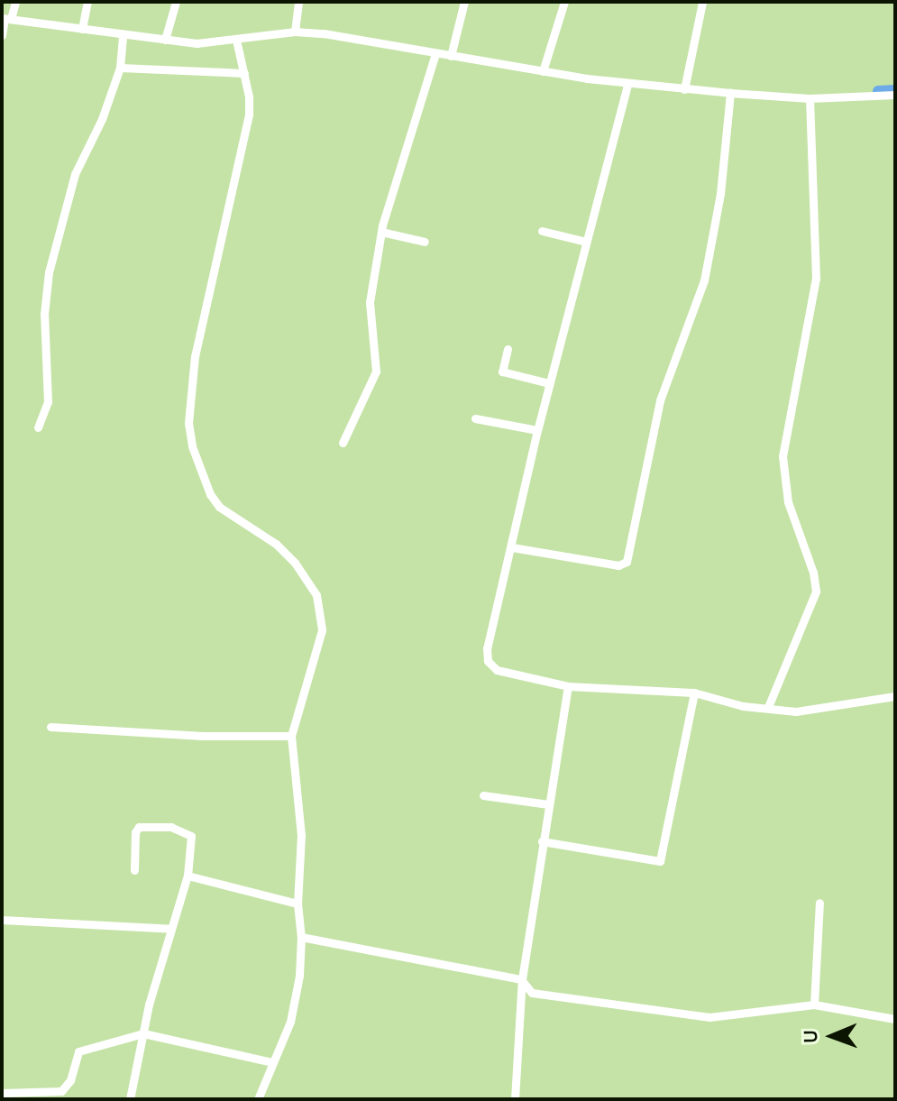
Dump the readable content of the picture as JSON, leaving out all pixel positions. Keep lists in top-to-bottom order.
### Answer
{
  "north": "left"
}
